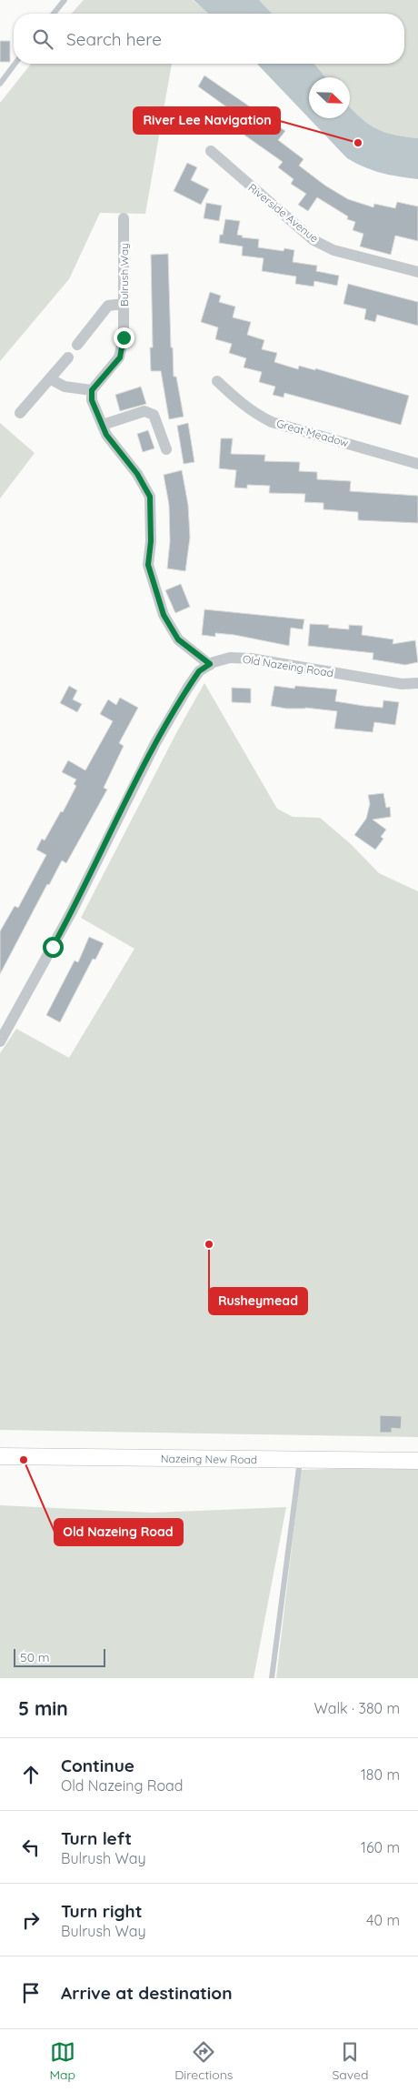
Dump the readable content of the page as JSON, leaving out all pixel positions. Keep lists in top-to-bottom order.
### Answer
{
  "streets": {
    "main road": ["Nazeing New Road"],
    "street": [
      "Riverside Avenue",
      "Bulrush Way",
      "Great Meadow",
      "Old Nazeing Road"
    ]
  },
  "places": ["River Lee Navigation", "Rusheymead", "Old Nazeing Road"],
  "scale_bar": "50 m",
  "north": "bottom right",
  "page": {
    "search": "Search here",
    "scale": "50 m",
    "heading": ["5 min", "Walk · 380 m"],
    "list": [
      ["Continue", "Old Nazeing Road", "180 m"],
      ["Turn left", "Bulrush Way", "160 m"],
      ["Turn right", "Bulrush Way", "40 m"],
      "Arrive at destination"
    ],
    "nav": ["Map", "Directions", "Saved"]
  }
}
